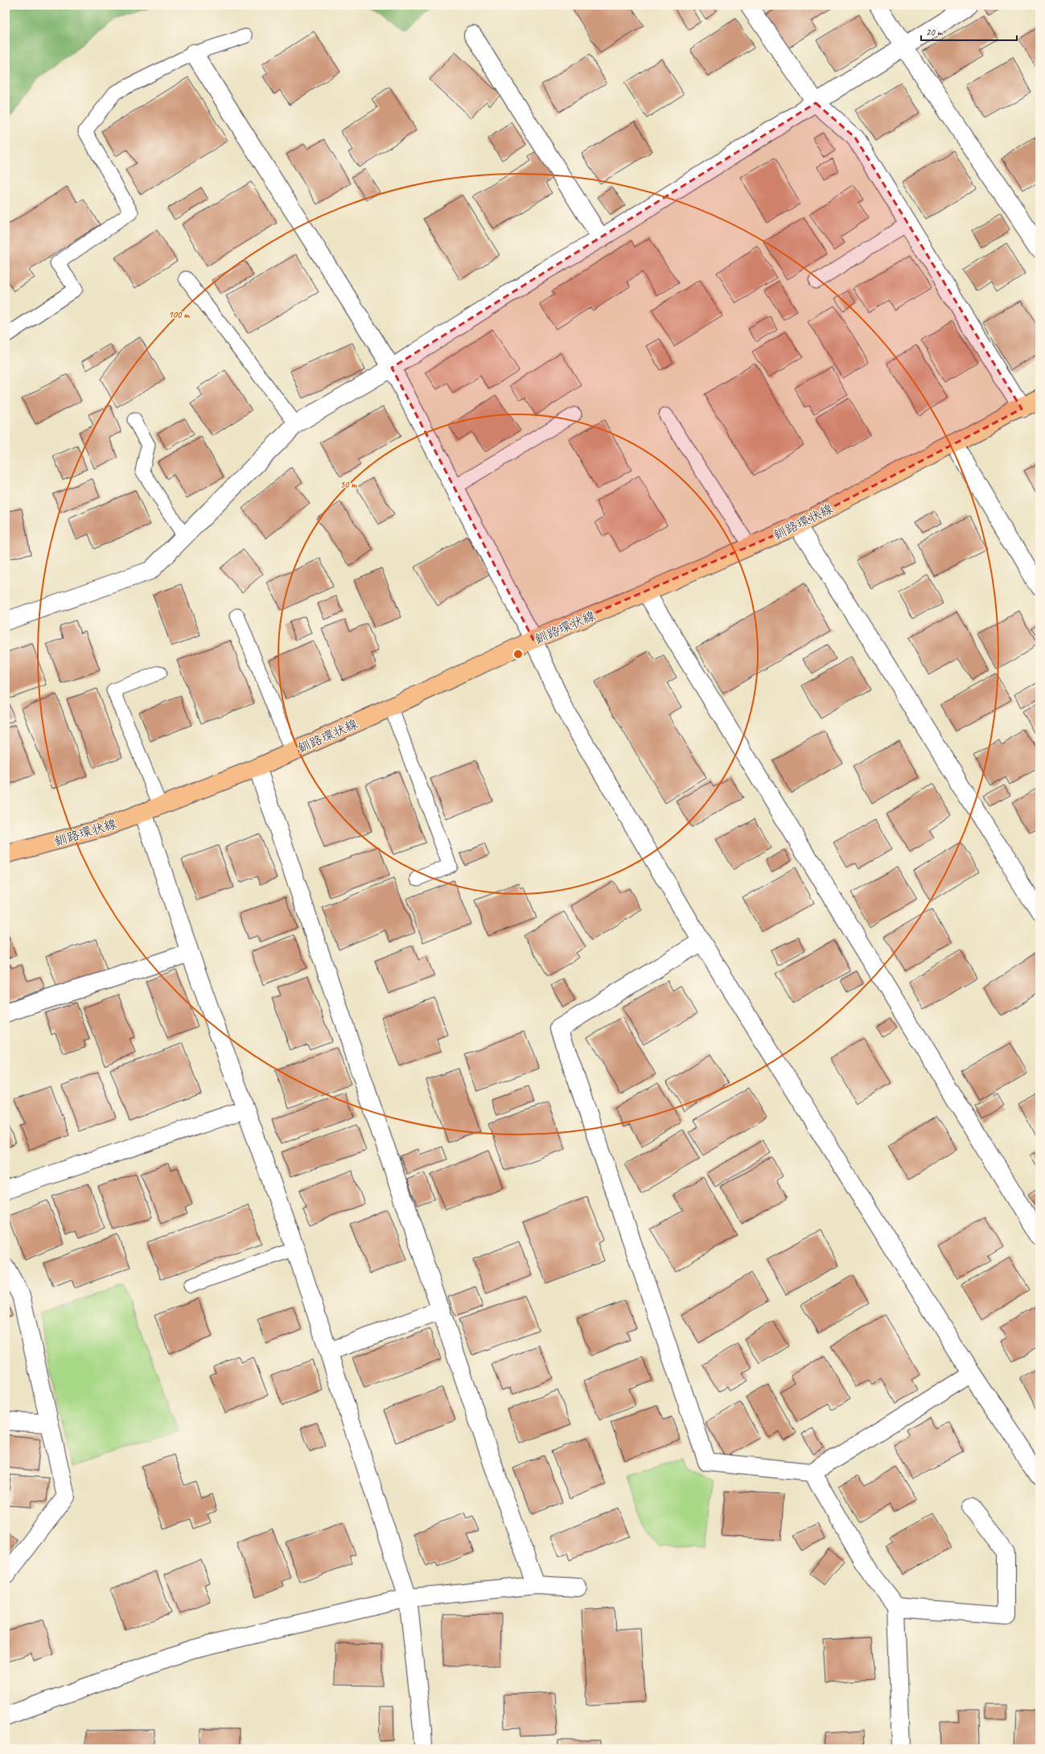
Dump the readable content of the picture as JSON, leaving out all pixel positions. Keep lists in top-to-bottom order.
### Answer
{
  "streets": {
    "main road": ["釧路環状線"]
  },
  "scale_bar": "20 m",
  "rings": ["100 m", "50 m"]
}
